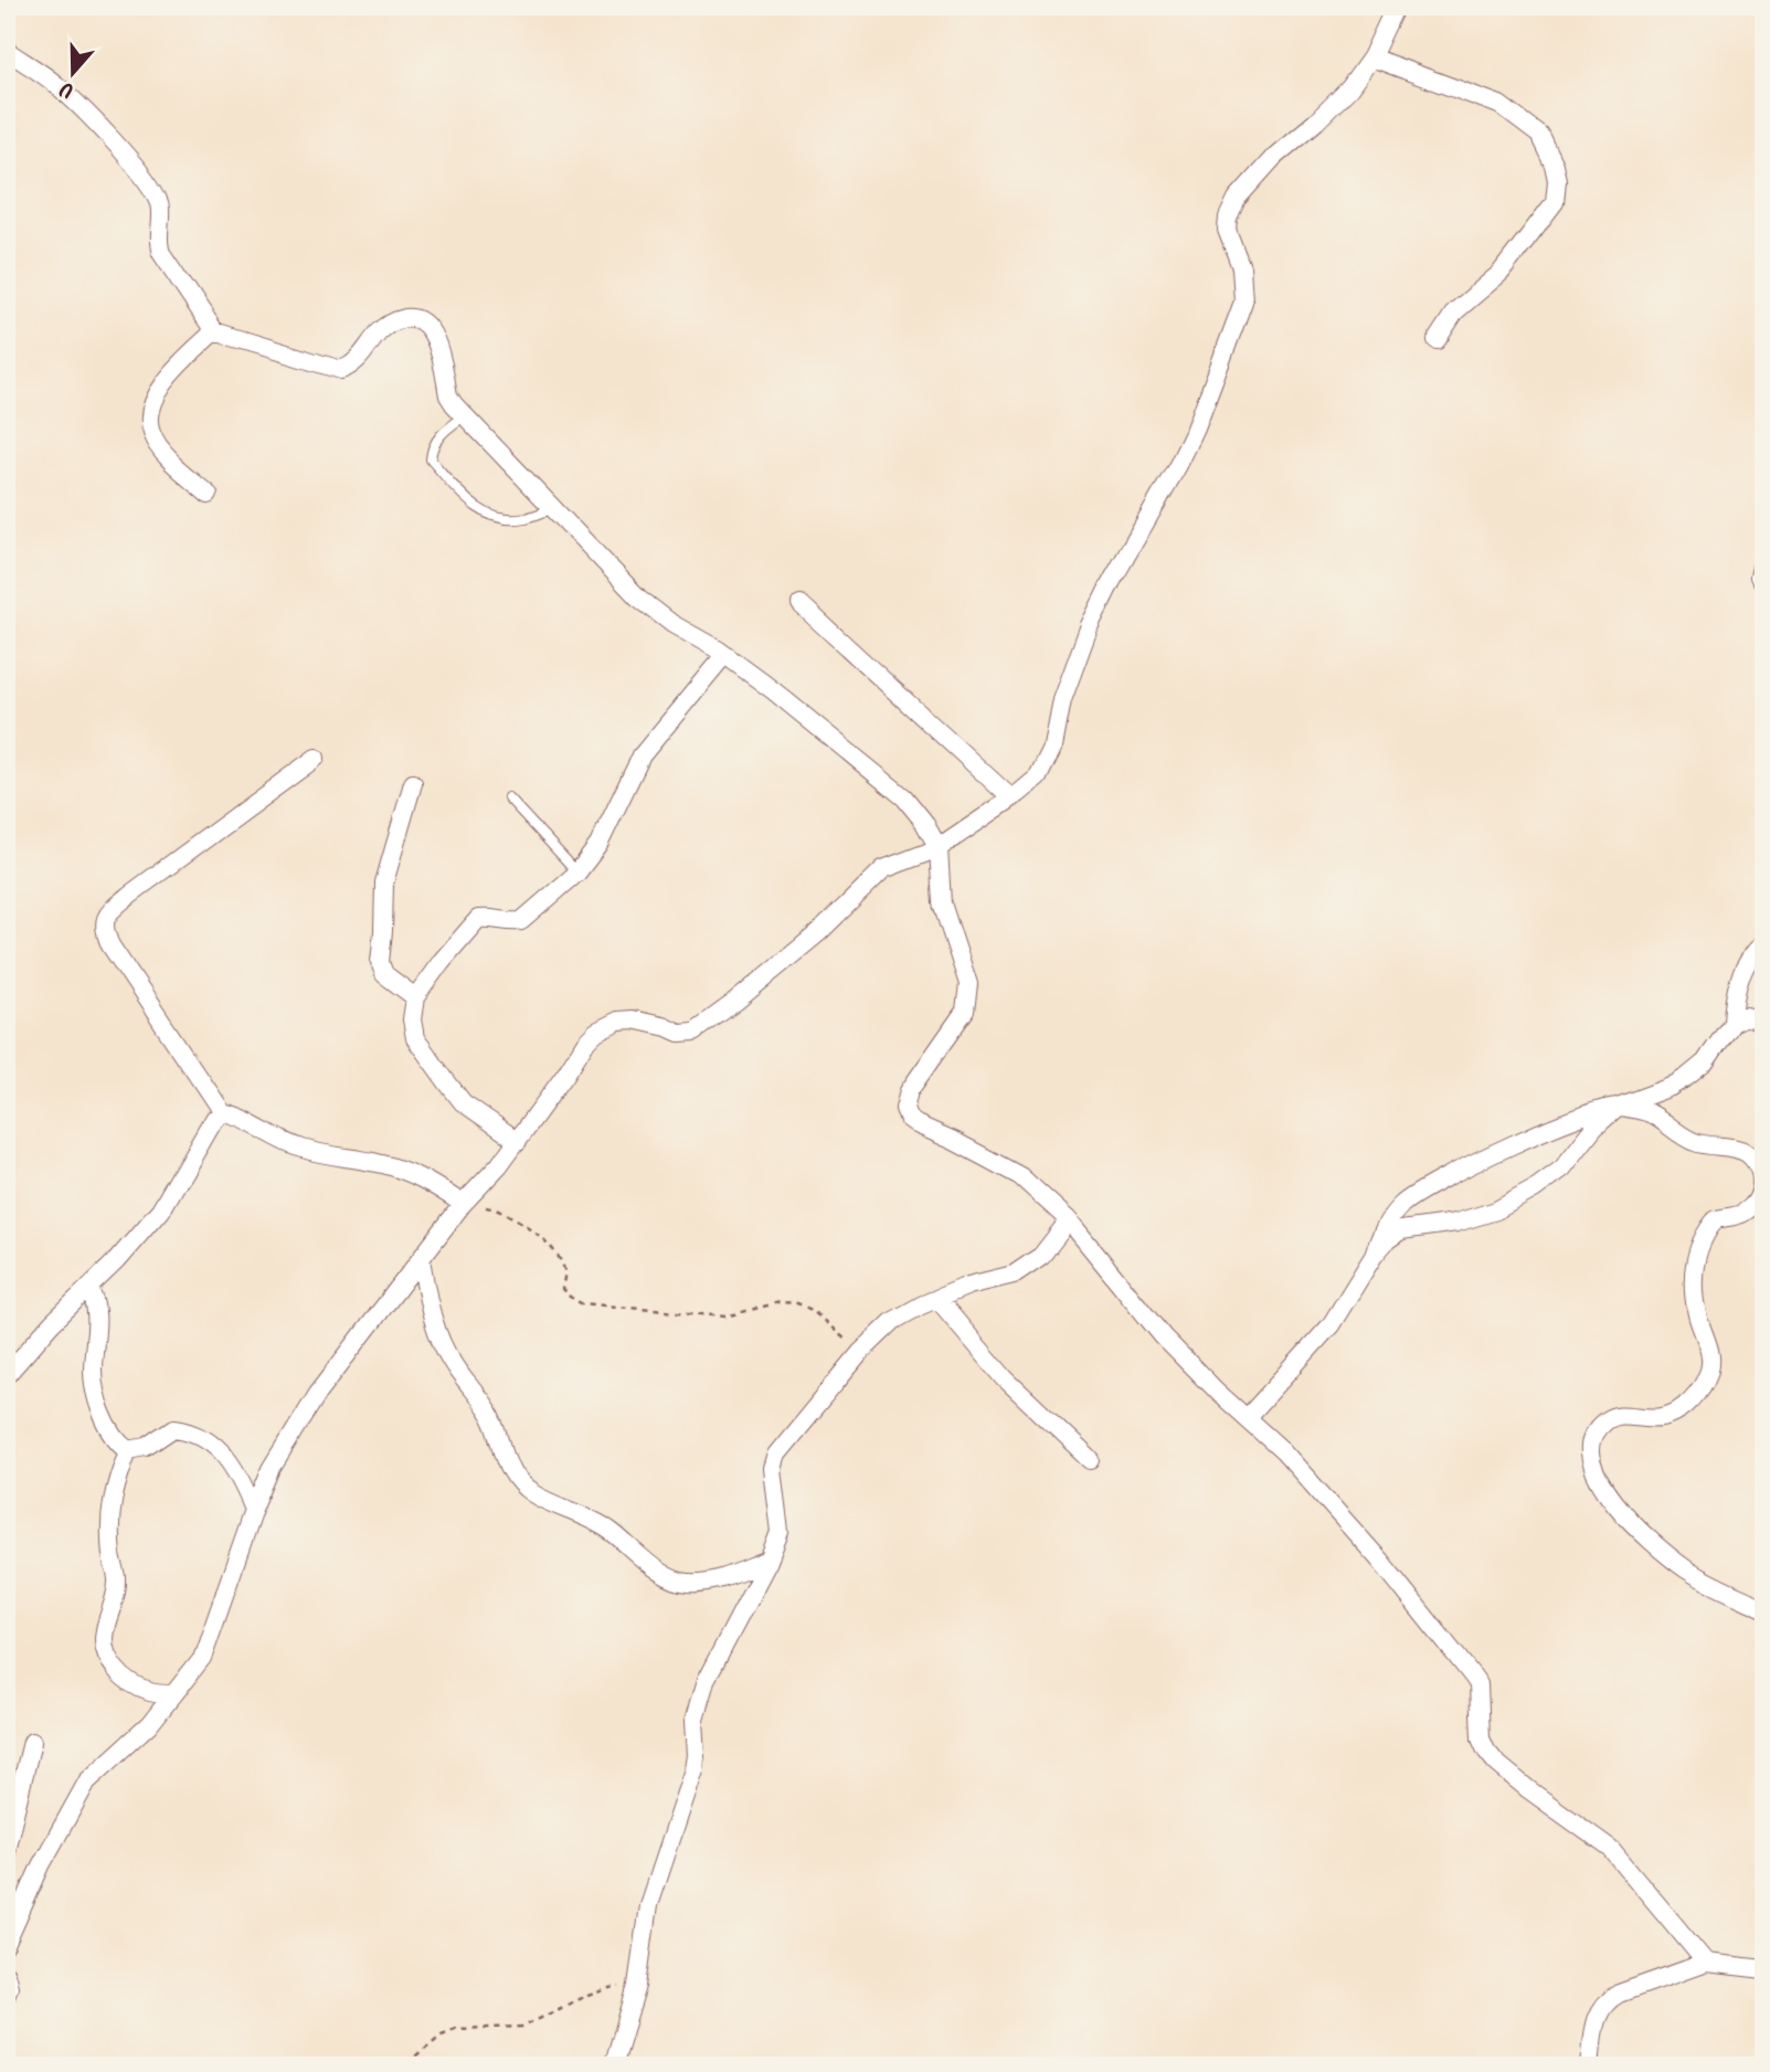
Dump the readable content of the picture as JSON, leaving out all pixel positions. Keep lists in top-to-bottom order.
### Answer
{
  "north": "bottom"
}
